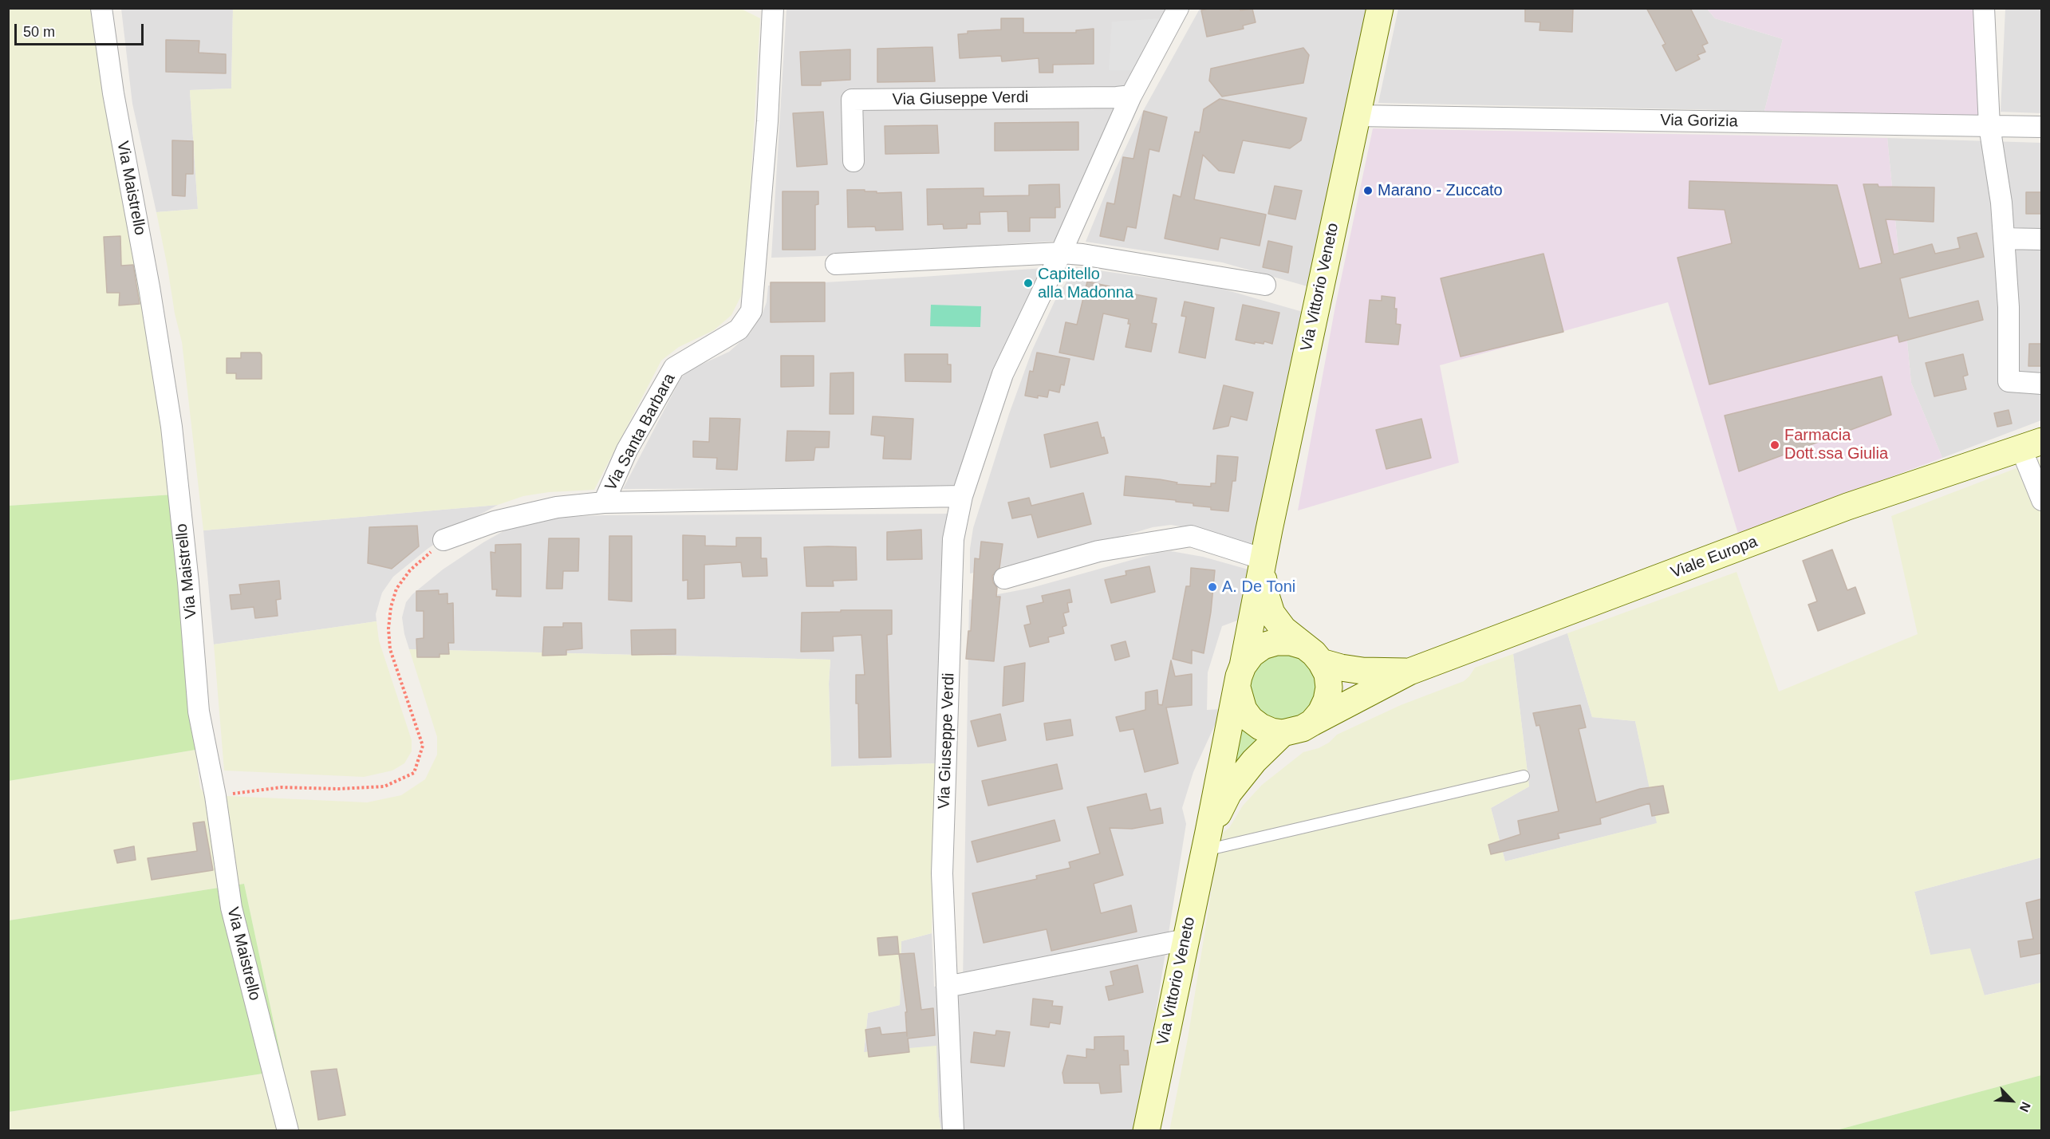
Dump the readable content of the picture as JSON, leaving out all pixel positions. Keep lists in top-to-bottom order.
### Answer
{
  "streets": {
    "main road": ["Via Vittorio Veneto", "Viale Europa"],
    "street": [
      "Via Giuseppe Verdi",
      "Via Gorizia",
      "Via Maistrello",
      "Via Santa Barbara"
    ]
  },
  "crossings": [
    ["Via Gorizia", "Via Vittorio Veneto"],
    ["Via Vittorio Veneto", "Viale Europa"]
  ],
  "places": [
    "Marano - Zuccato",
    "Capitello alla Madonna",
    "Farmacia Dott.ssa Giulia",
    "A. De Toni"
  ],
  "scale_bar": "50 m",
  "north": "bottom right"
}
